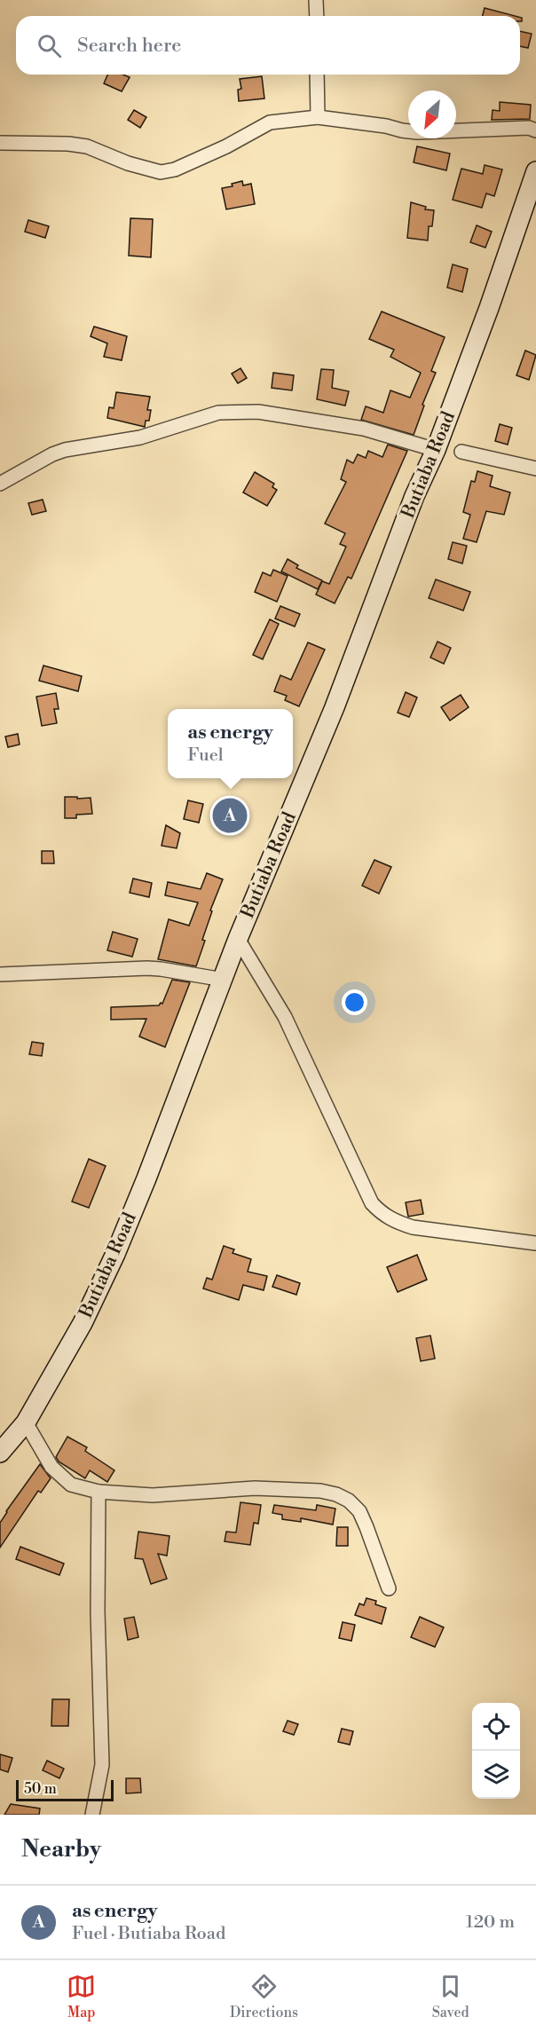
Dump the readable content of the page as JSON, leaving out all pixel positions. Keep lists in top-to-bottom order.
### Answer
{
  "streets": {
    "main road": ["Butiaba Road"]
  },
  "scale_bar": "50 m",
  "north": "bottom left",
  "page": {
    "search": "Search here",
    "popup": ["as energy", "Fuel"],
    "pins": "A",
    "scale": "50 m",
    "heading": "Nearby",
    "list": [
      {
        "mark": "A",
        "name": "as energy",
        "note": "Fuel · Butiaba Road",
        "value": "120 m"
      }
    ],
    "nav": ["Map", "Directions", "Saved"]
  }
}
